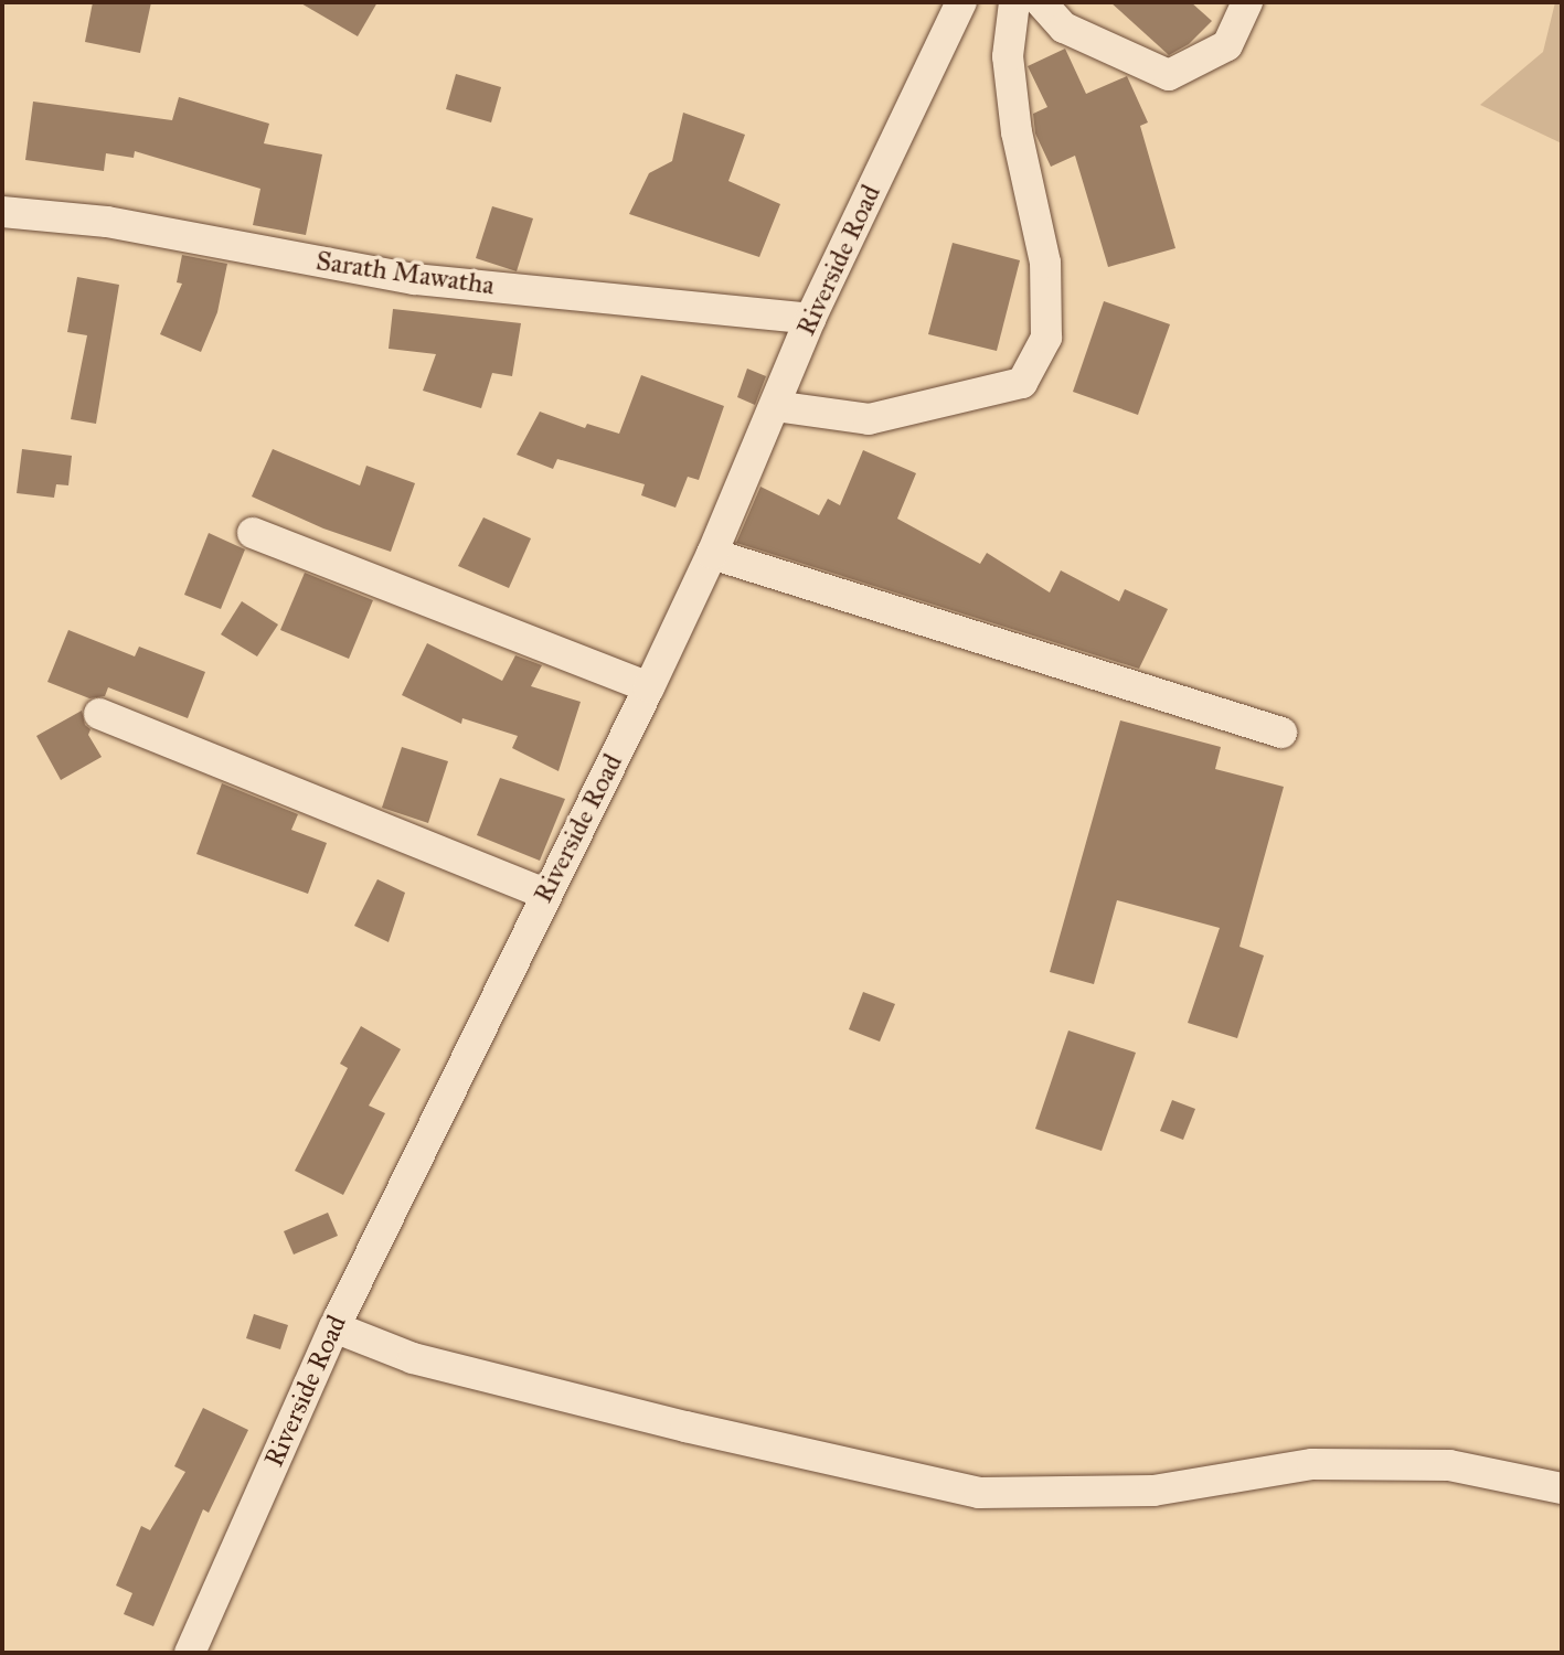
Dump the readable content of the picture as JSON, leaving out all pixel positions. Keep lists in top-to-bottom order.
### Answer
{
  "streets": {
    "street": ["Riverside Road", "Sarath Mawatha"]
  },
  "crossings": [
    ["Riverside Road", "Sarath Mawatha"]
  ]
}
